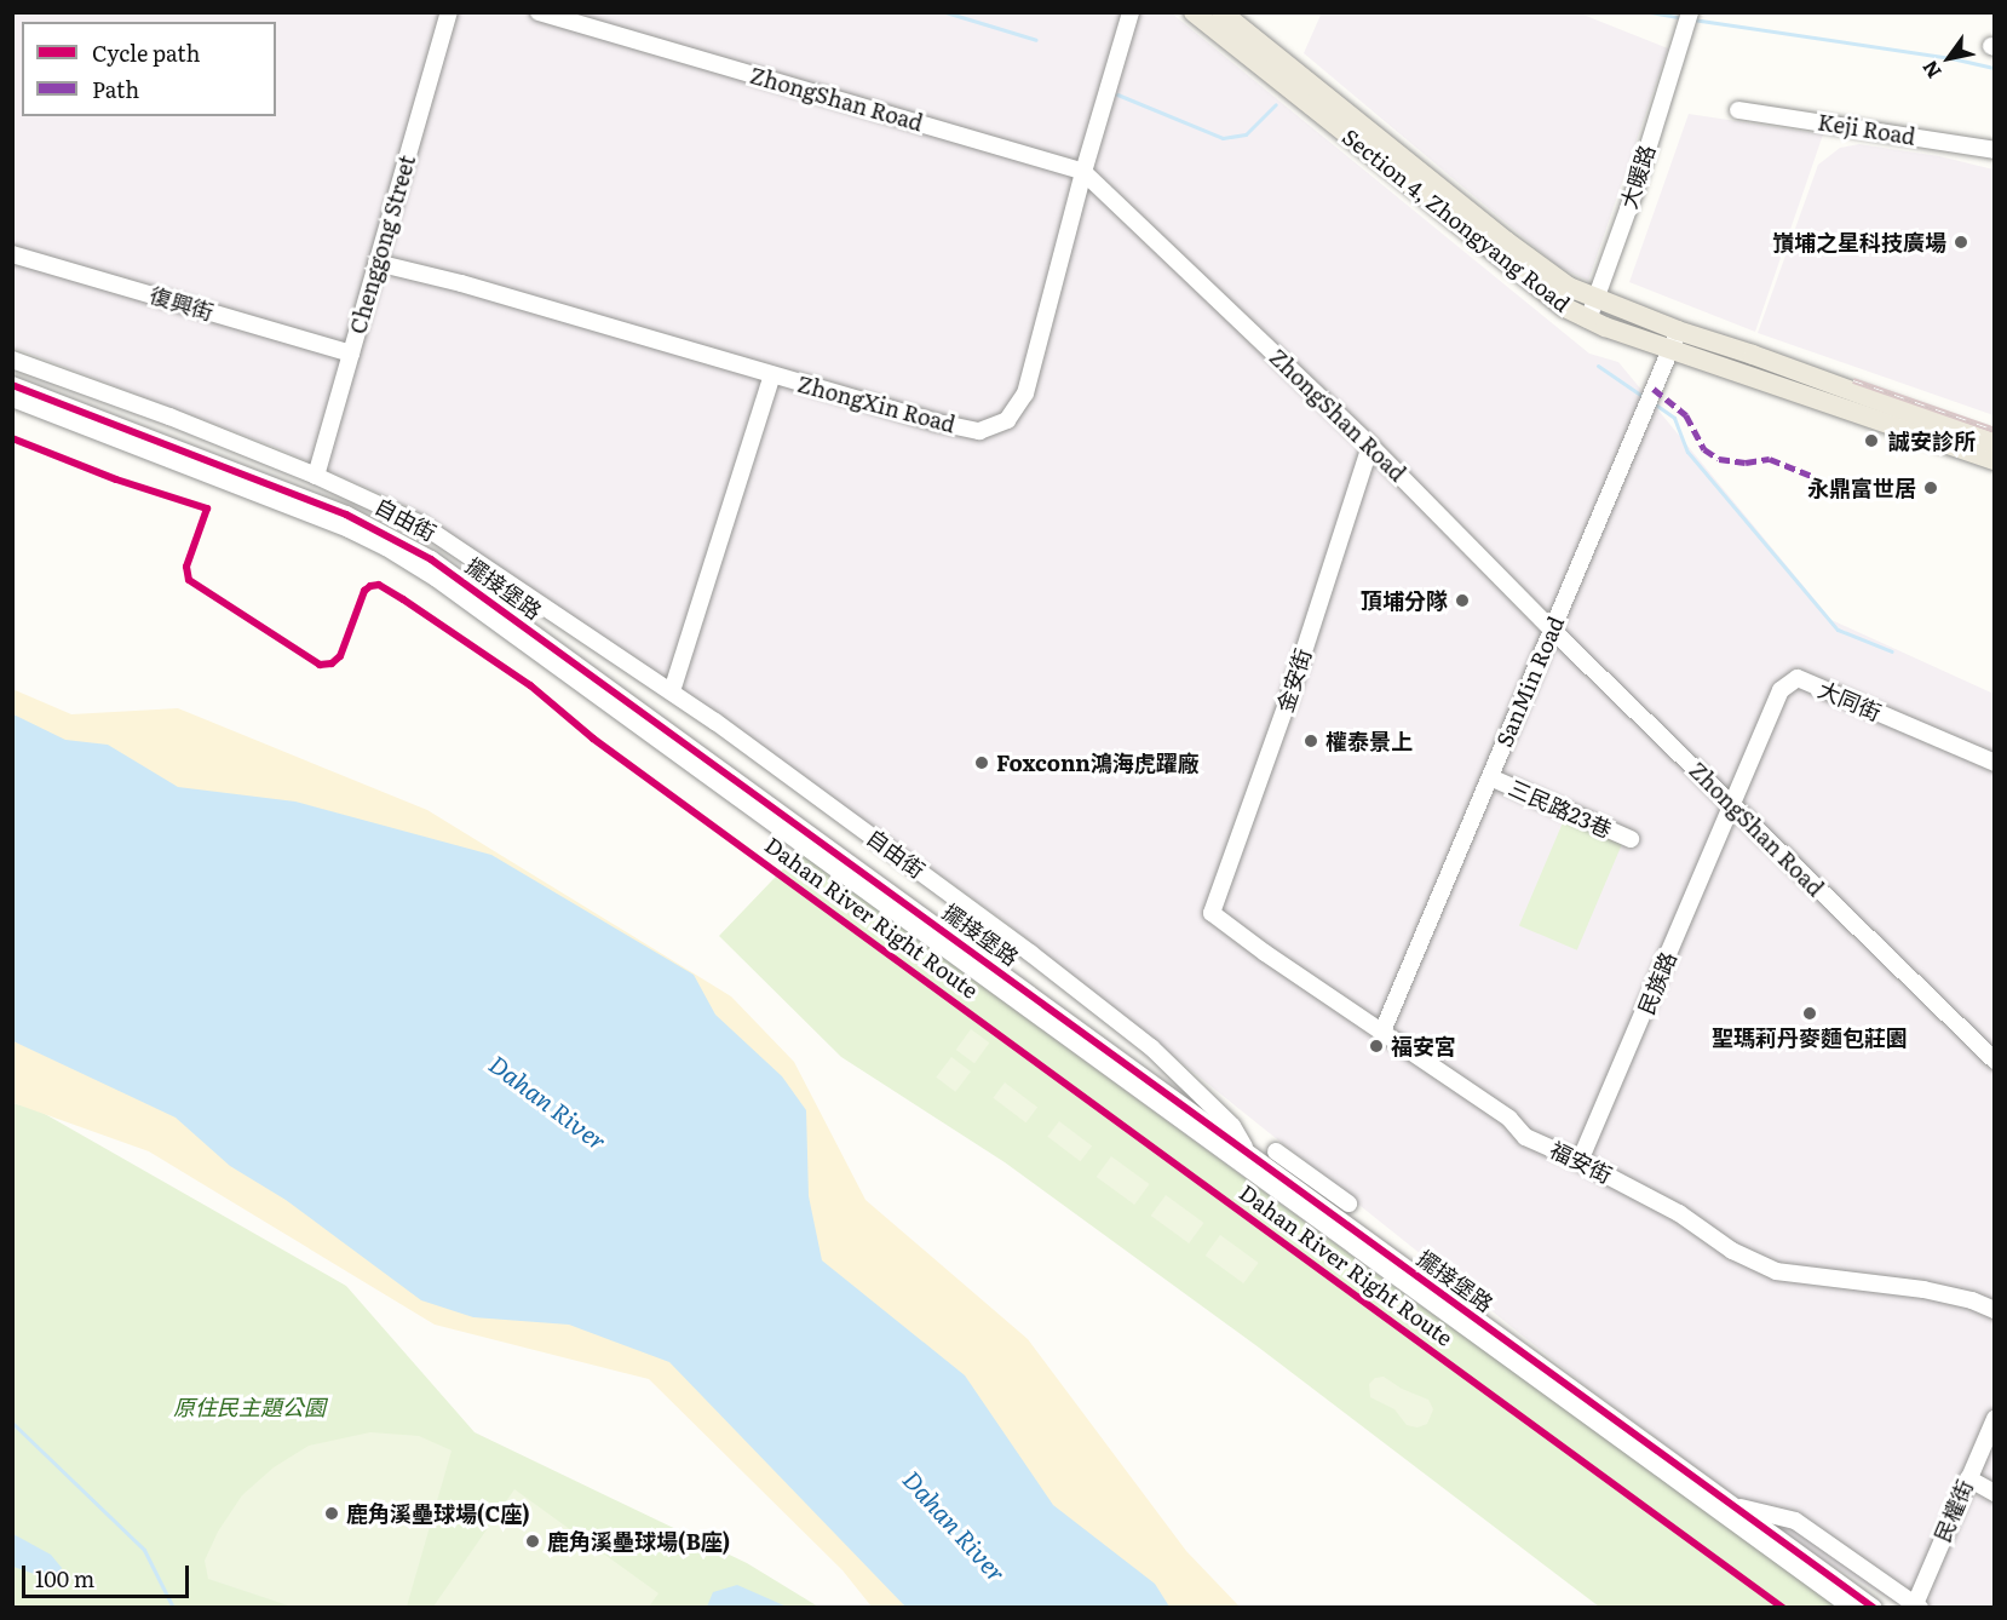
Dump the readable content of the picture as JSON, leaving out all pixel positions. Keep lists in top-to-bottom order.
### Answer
{
  "streets": {
    "main road": ["Section 4, Zhongyang Road"],
    "street": [
      "ZhongShan Road",
      "Keji Road",
      "大暖路",
      "Chenggong Street",
      "復興街",
      "ZhongXin Road",
      "自由街",
      "擺接堡路",
      "金安街",
      "SanMin Road",
      "大同街",
      "三民路23巷",
      "民族路",
      "福安街",
      "民權街"
    ],
    "cycle path": ["Dahan River Right Route"]
  },
  "crossings": [
    ["ZhongShan Road", "ZhongXin Road"],
    ["ZhongShan Road", "金安街"],
    ["ZhongShan Road", "SanMin Road"],
    ["ZhongShan Road", "大同街"],
    ["ZhongShan Road", "民族路"],
    ["大暖路", "Section 4, Zhongyang Road"],
    ["Section 4, Zhongyang Road", "SanMin Road"],
    ["Chenggong Street", "復興街"],
    ["Chenggong Street", "ZhongXin Road"],
    ["Chenggong Street", "自由街"],
    ["自由街", "擺接堡路"],
    ["金安街", "福安街"],
    ["SanMin Road", "三民路23巷"],
    ["SanMin Road", "福安街"],
    ["大同街", "民族路"],
    ["民族路", "福安街"]
  ],
  "water": ["Dahan River"],
  "parks": ["原住民主題公園"],
  "places": [
    "嵿埔之星科技廣場",
    "誠安診所",
    "永鼎富世居",
    "頂埔分隊",
    "權泰景上",
    "Foxconn鴻海虎躍廠",
    "聖瑪莉丹麥麵包莊園",
    "福安宮",
    "鹿角溪壘球場(C座)",
    "鹿角溪壘球場(B座)"
  ],
  "legend": ["Cycle path", "Path"],
  "scale_bar": "100 m",
  "north": "bottom left"
}
